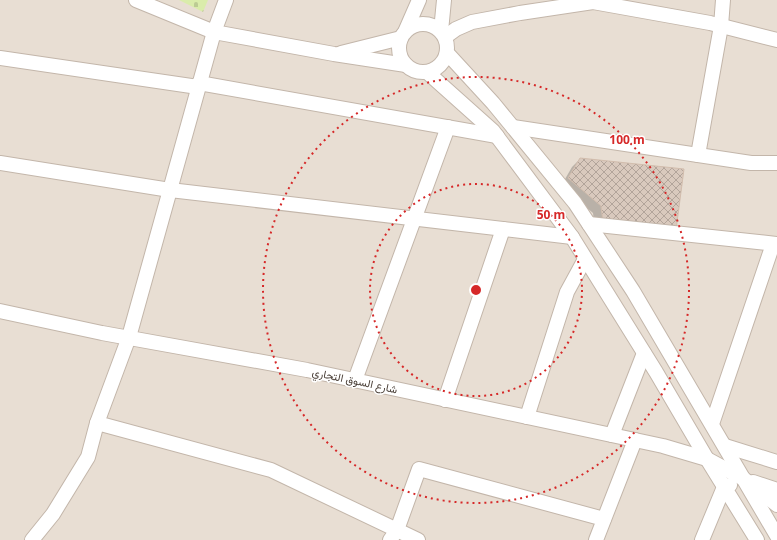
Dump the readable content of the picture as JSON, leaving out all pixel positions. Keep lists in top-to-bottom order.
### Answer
{
  "streets": {
    "street": ["شارع السوق التجاري"]
  },
  "rings": ["100 m", "50 m"]
}
